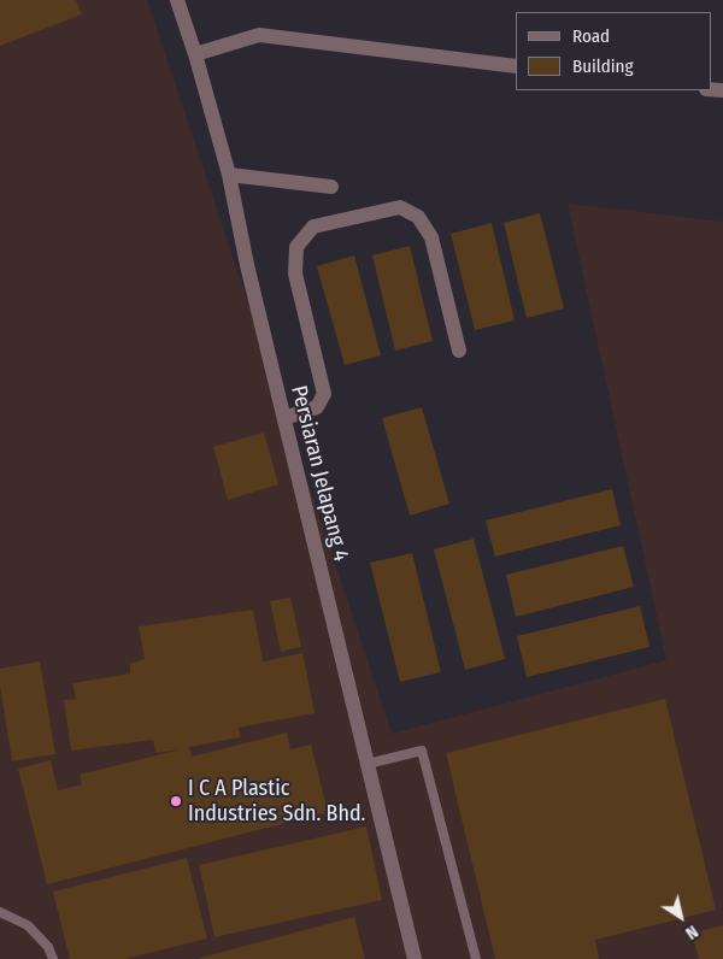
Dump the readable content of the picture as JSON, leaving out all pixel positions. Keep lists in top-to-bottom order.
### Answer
{
  "streets": {
    "street": ["Persiaran Jelapang 4"]
  },
  "places": ["I C A Plastic Industries Sdn. Bhd."],
  "legend": ["Road", "Building"],
  "north": "bottom right"
}
